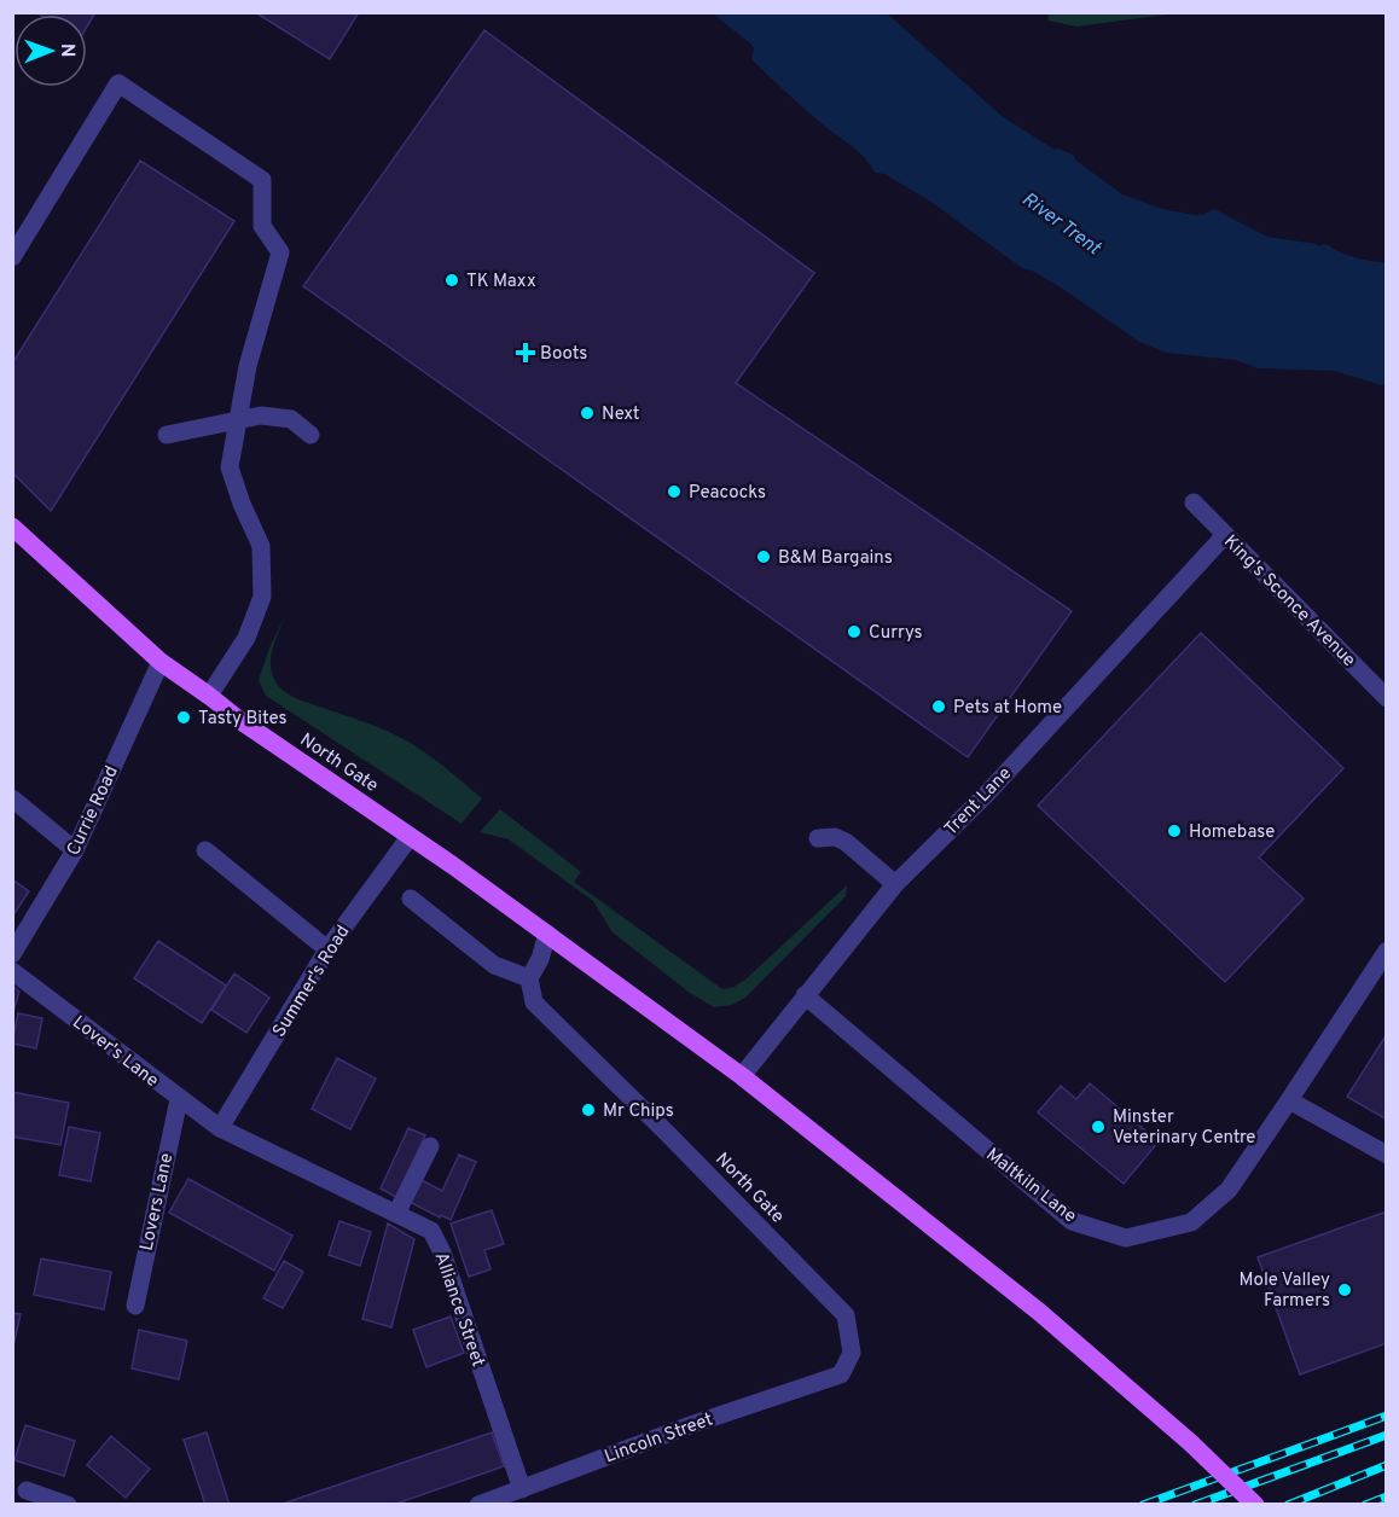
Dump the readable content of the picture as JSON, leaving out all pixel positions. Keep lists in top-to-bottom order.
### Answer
{
  "streets": {
    "main road": ["North Gate"],
    "street": [
      "King's Sconce Avenue",
      "Trent Lane",
      "Currie Road",
      "Summer's Road",
      "Lover's Lane",
      "Maltkiln Lane",
      "Lovers Lane",
      "Alliance Street",
      "Lincoln Street"
    ]
  },
  "crossings": [
    ["King's Sconce Avenue", "Trent Lane"],
    ["North Gate", "Trent Lane"],
    ["North Gate", "Currie Road"],
    ["North Gate", "Summer's Road"],
    ["North Gate", "Lincoln Street"],
    ["Trent Lane", "Maltkiln Lane"],
    ["Summer's Road", "Lover's Lane"],
    ["Summer's Road", "Alliance Street"],
    ["Lover's Lane", "Lovers Lane"],
    ["Lover's Lane", "Alliance Street"],
    ["Alliance Street", "Lincoln Street"]
  ],
  "water": ["River Trent"],
  "places": {
    "other": [
      "TK Maxx",
      "Next",
      "Peacocks",
      "B&M Bargains",
      "Currys",
      "Pets at Home",
      "Tasty Bites",
      "Homebase",
      "Mr Chips",
      "Minster Veterinary Centre",
      "Mole Valley Farmers"
    ],
    "health": ["Boots"]
  },
  "north": "right"
}
